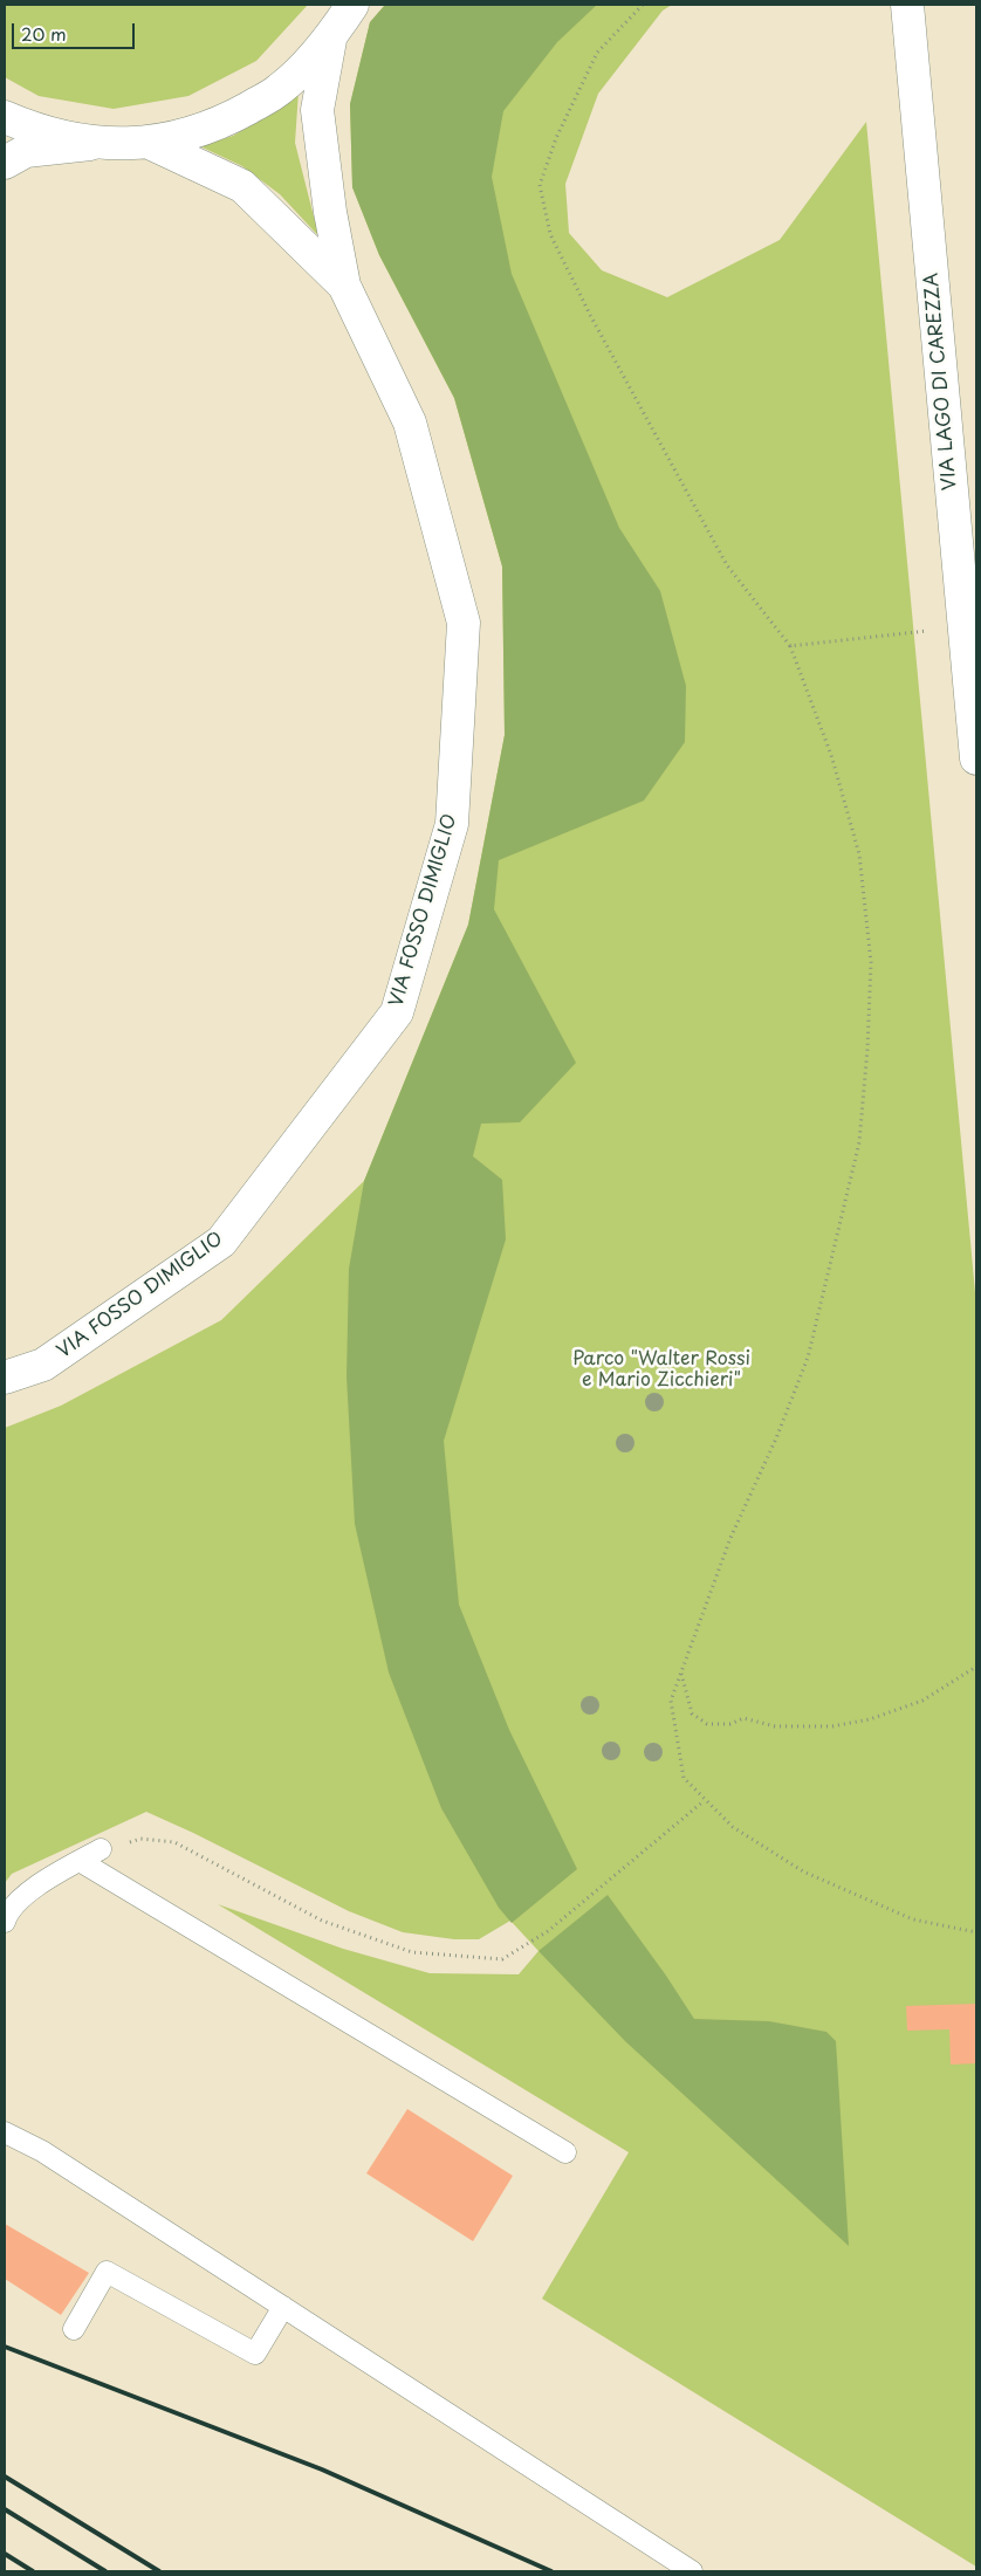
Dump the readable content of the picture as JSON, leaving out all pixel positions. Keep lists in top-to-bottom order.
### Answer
{
  "streets": {
    "main road": ["VIA LAGO DI CAREZZA", "VIA FOSSO DIMIGLIO"]
  },
  "parks": ["Parco \"Walter Rossi e Mario Zicchieri\""],
  "scale_bar": "20 m"
}
